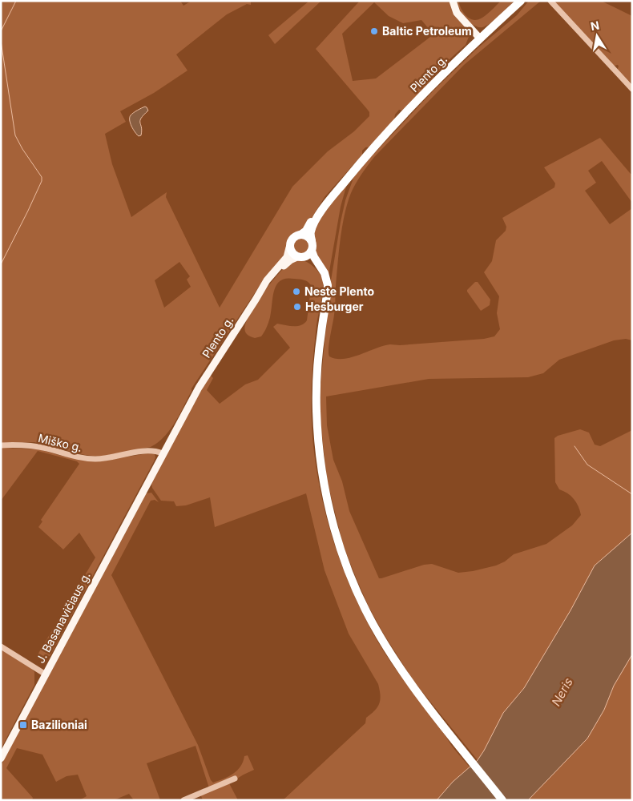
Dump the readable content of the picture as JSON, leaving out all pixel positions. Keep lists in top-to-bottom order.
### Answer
{
  "streets": {
    "highway": ["Plento g."],
    "main road": ["J. Basanavičiaus g."],
    "street": ["Miško g."]
  },
  "crossings": [
    ["Plento g.", "Miško g."],
    ["Plento g.", "J. Basanavičiaus g."],
    ["Miško g.", "J. Basanavičiaus g."]
  ],
  "water": ["Neris"],
  "places": {
    "other": ["Baltic Petroleum", "Neste Plento", "Hesburger"],
    "transit": ["Bazilioniai"]
  },
  "north": "top"
}
